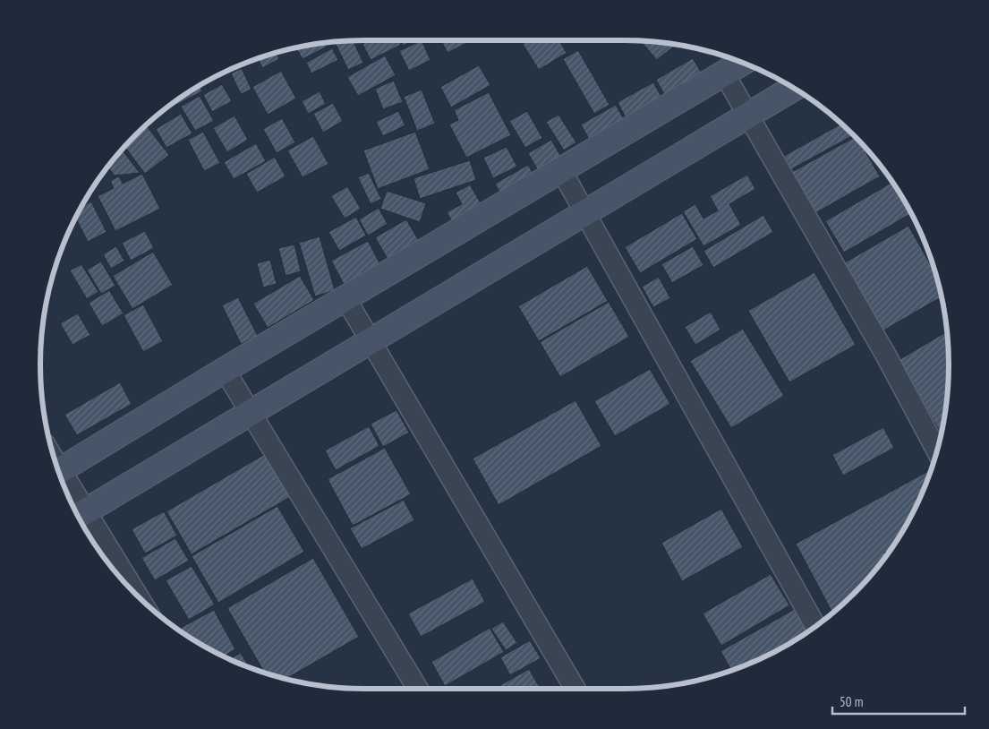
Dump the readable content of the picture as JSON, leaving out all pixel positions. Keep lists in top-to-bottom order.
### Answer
{
  "scale_bar": "50 m"
}
